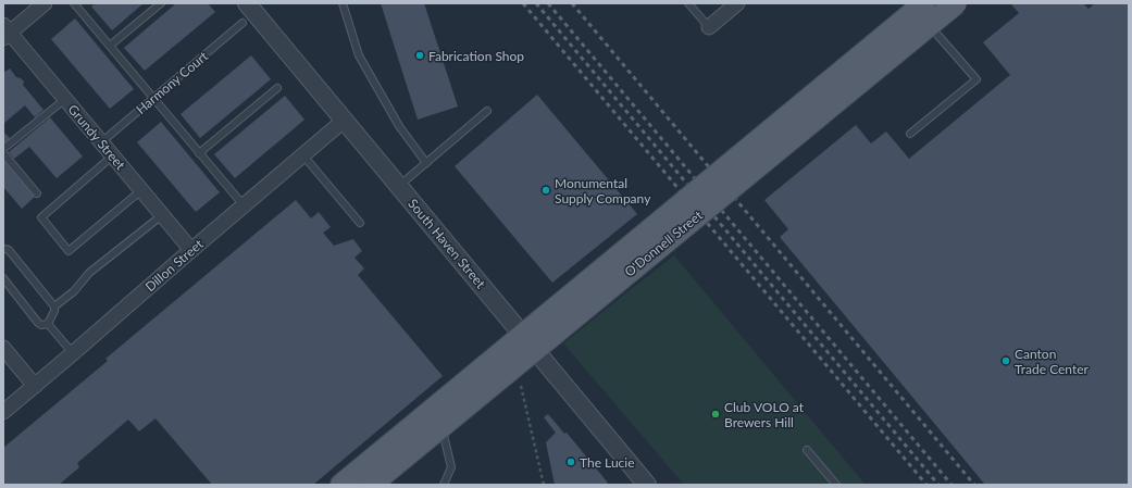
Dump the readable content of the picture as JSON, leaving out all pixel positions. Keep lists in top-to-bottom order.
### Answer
{
  "streets": {
    "main road": ["O'Donnell Street"],
    "street": ["Grundy Street", "South Haven Street", "Dillon Street"],
    "lane": ["Harmony Court"]
  },
  "crossings": [
    ["Harmony Court", "Grundy Street"],
    ["Grundy Street", "Dillon Street"],
    ["South Haven Street", "O'Donnell Street"],
    ["South Haven Street", "Dillon Street"]
  ],
  "places": [
    "Fabrication Shop",
    "Monumental Supply Company",
    "Canton Trade Center",
    "Club VOLO at Brewers Hill",
    "The Lucie"
  ]
}
